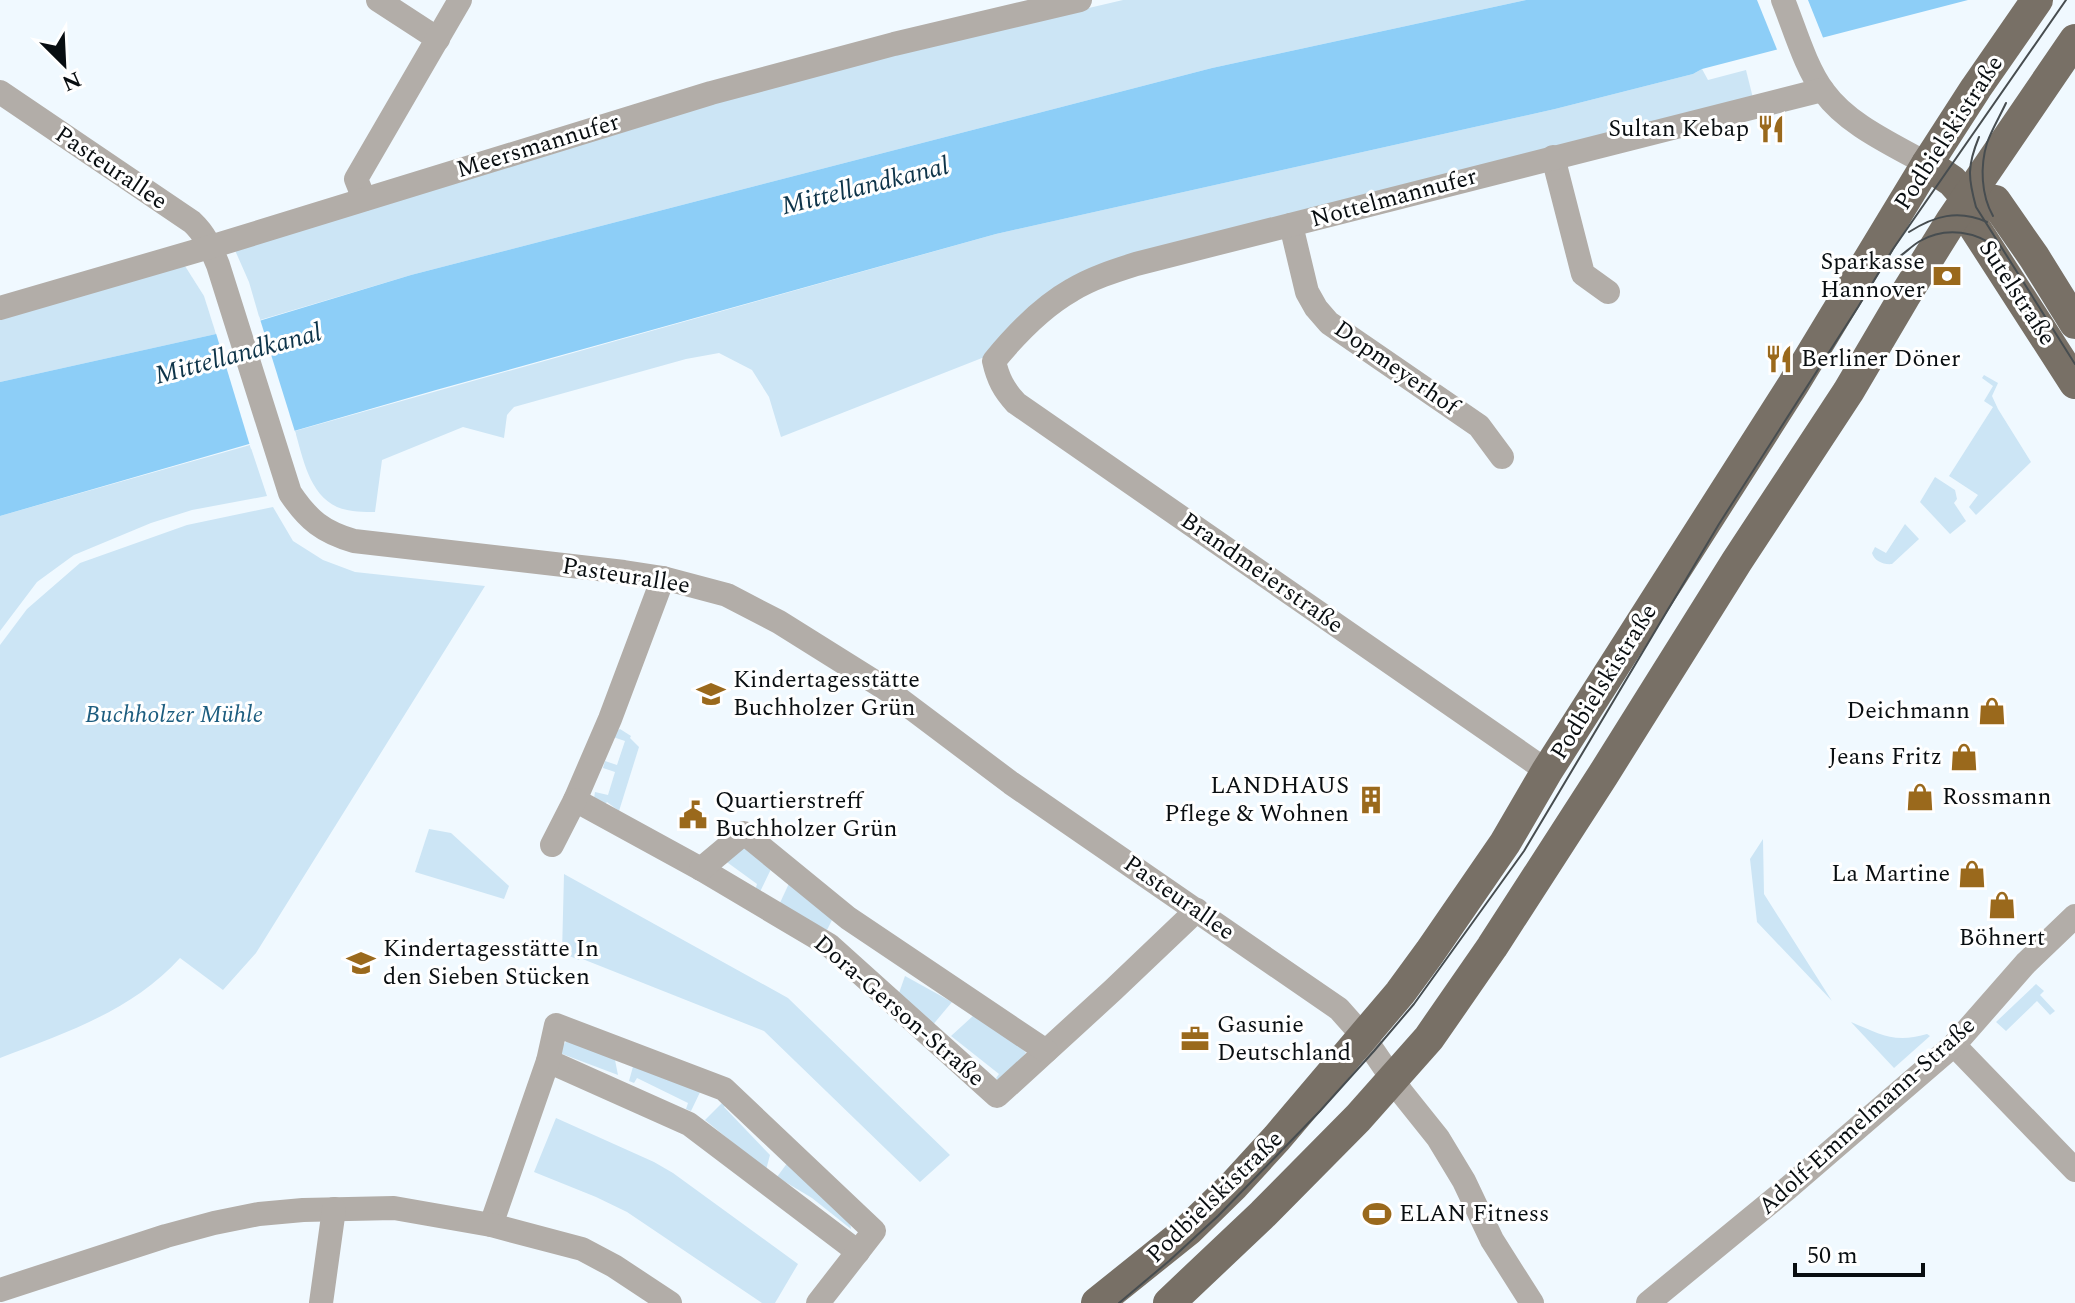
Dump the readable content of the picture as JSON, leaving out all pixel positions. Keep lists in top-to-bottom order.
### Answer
{
  "streets": {
    "main road": ["Podbielskistraße", "Sutelstraße"],
    "street": [
      "Meersmannufer",
      "Pasteurallee",
      "Nottelmannufer",
      "Dopmeyerhof",
      "Brandmeierstraße",
      "Dora-Gerson-Straße",
      "Adolf-Emmelmann-Straße"
    ]
  },
  "crossings": [
    ["Podbielskistraße", "Pasteurallee"],
    ["Podbielskistraße", "Sutelstraße"],
    ["Podbielskistraße", "Brandmeierstraße"],
    ["Meersmannufer", "Pasteurallee"],
    ["Pasteurallee", "Dora-Gerson-Straße"],
    ["Nottelmannufer", "Dopmeyerhof"],
    ["Nottelmannufer", "Brandmeierstraße"]
  ],
  "water": ["Mittellandkanal"],
  "parks": ["Buchholzer Mühle"],
  "places": {
    "restaurant": ["Sultan Kebap", "Berliner Döner"],
    "bank": ["Sparkasse Hannover"],
    "school or university": ["Kindertagesstätte Buchholzer Grün", "Kindertagesstätte In den Sieben Stücken"],
    "shop": [
      "Deichmann",
      "Jeans Fritz",
      "Rossmann",
      "La Martine",
      "Böhnert"
    ],
    "building": ["LANDHAUS Pflege & Wohnen"],
    "public building": ["Quartierstreff Buchholzer Grün"],
    "office": ["Gasunie Deutschland"],
    "sports": ["ELAN Fitness"]
  },
  "scale_bar": "50 m",
  "north": "bottom right"
}
